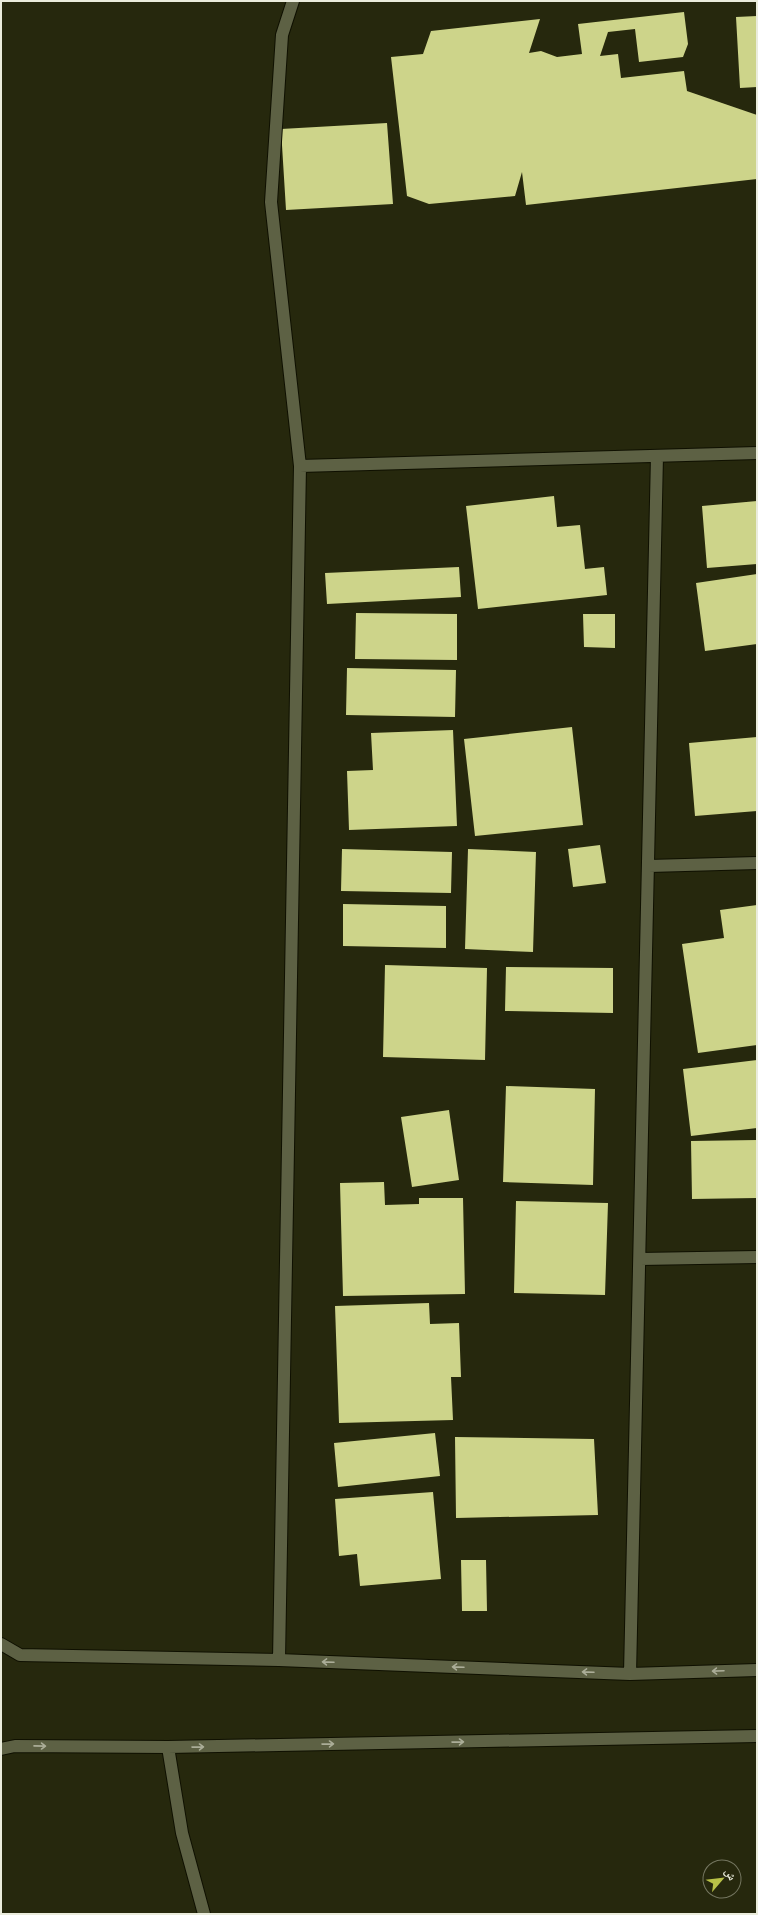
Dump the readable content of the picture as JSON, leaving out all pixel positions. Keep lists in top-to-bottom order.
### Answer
{
  "north": "top right"
}
